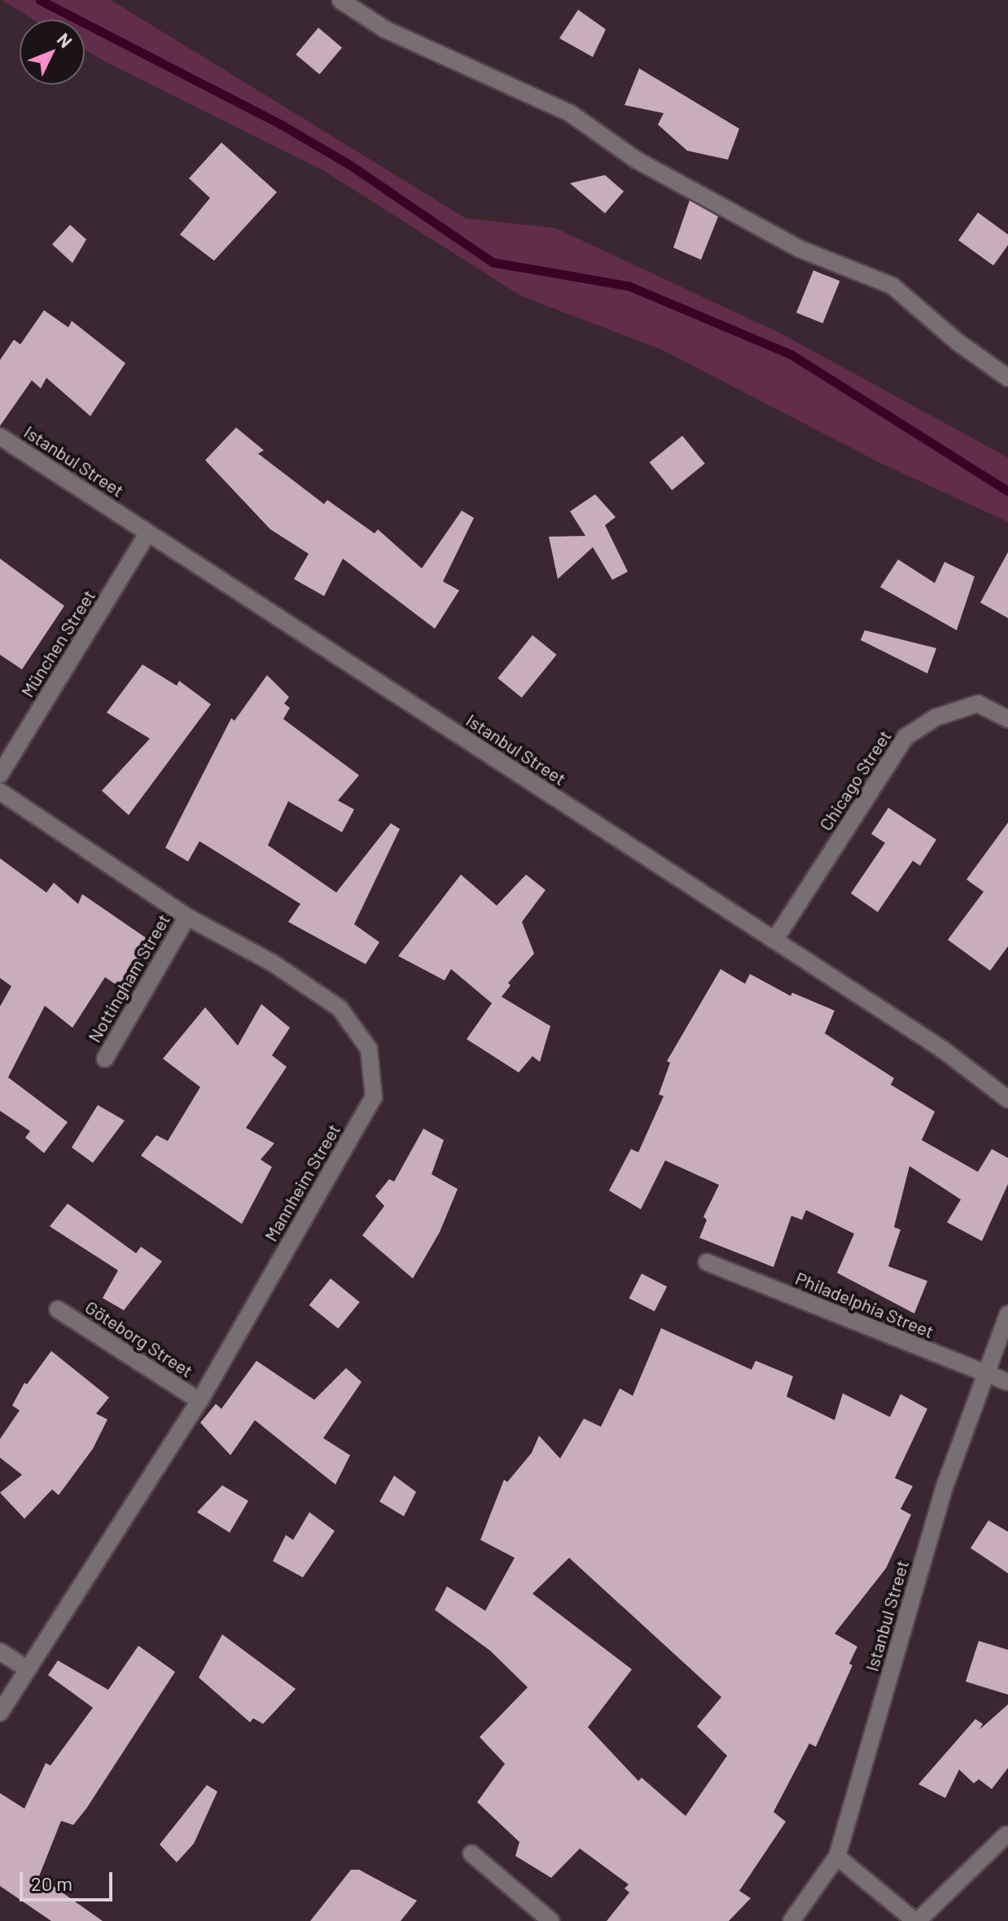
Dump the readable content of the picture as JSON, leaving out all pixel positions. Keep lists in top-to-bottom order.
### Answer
{
  "streets": {
    "street": [
      "Istanbul Street",
      "München Street",
      "Chicago Street",
      "Nottingham Street",
      "Mannheim Street",
      "Philadelphia Street",
      "Göteborg Street"
    ]
  },
  "crossings": [
    ["Istanbul Street", "München Street"],
    ["Istanbul Street", "Chicago Street"],
    ["Istanbul Street", "Philadelphia Street"],
    ["Nottingham Street", "Mannheim Street"],
    ["Mannheim Street", "Göteborg Street"]
  ],
  "scale_bar": "20 m",
  "north": "top right"
}
